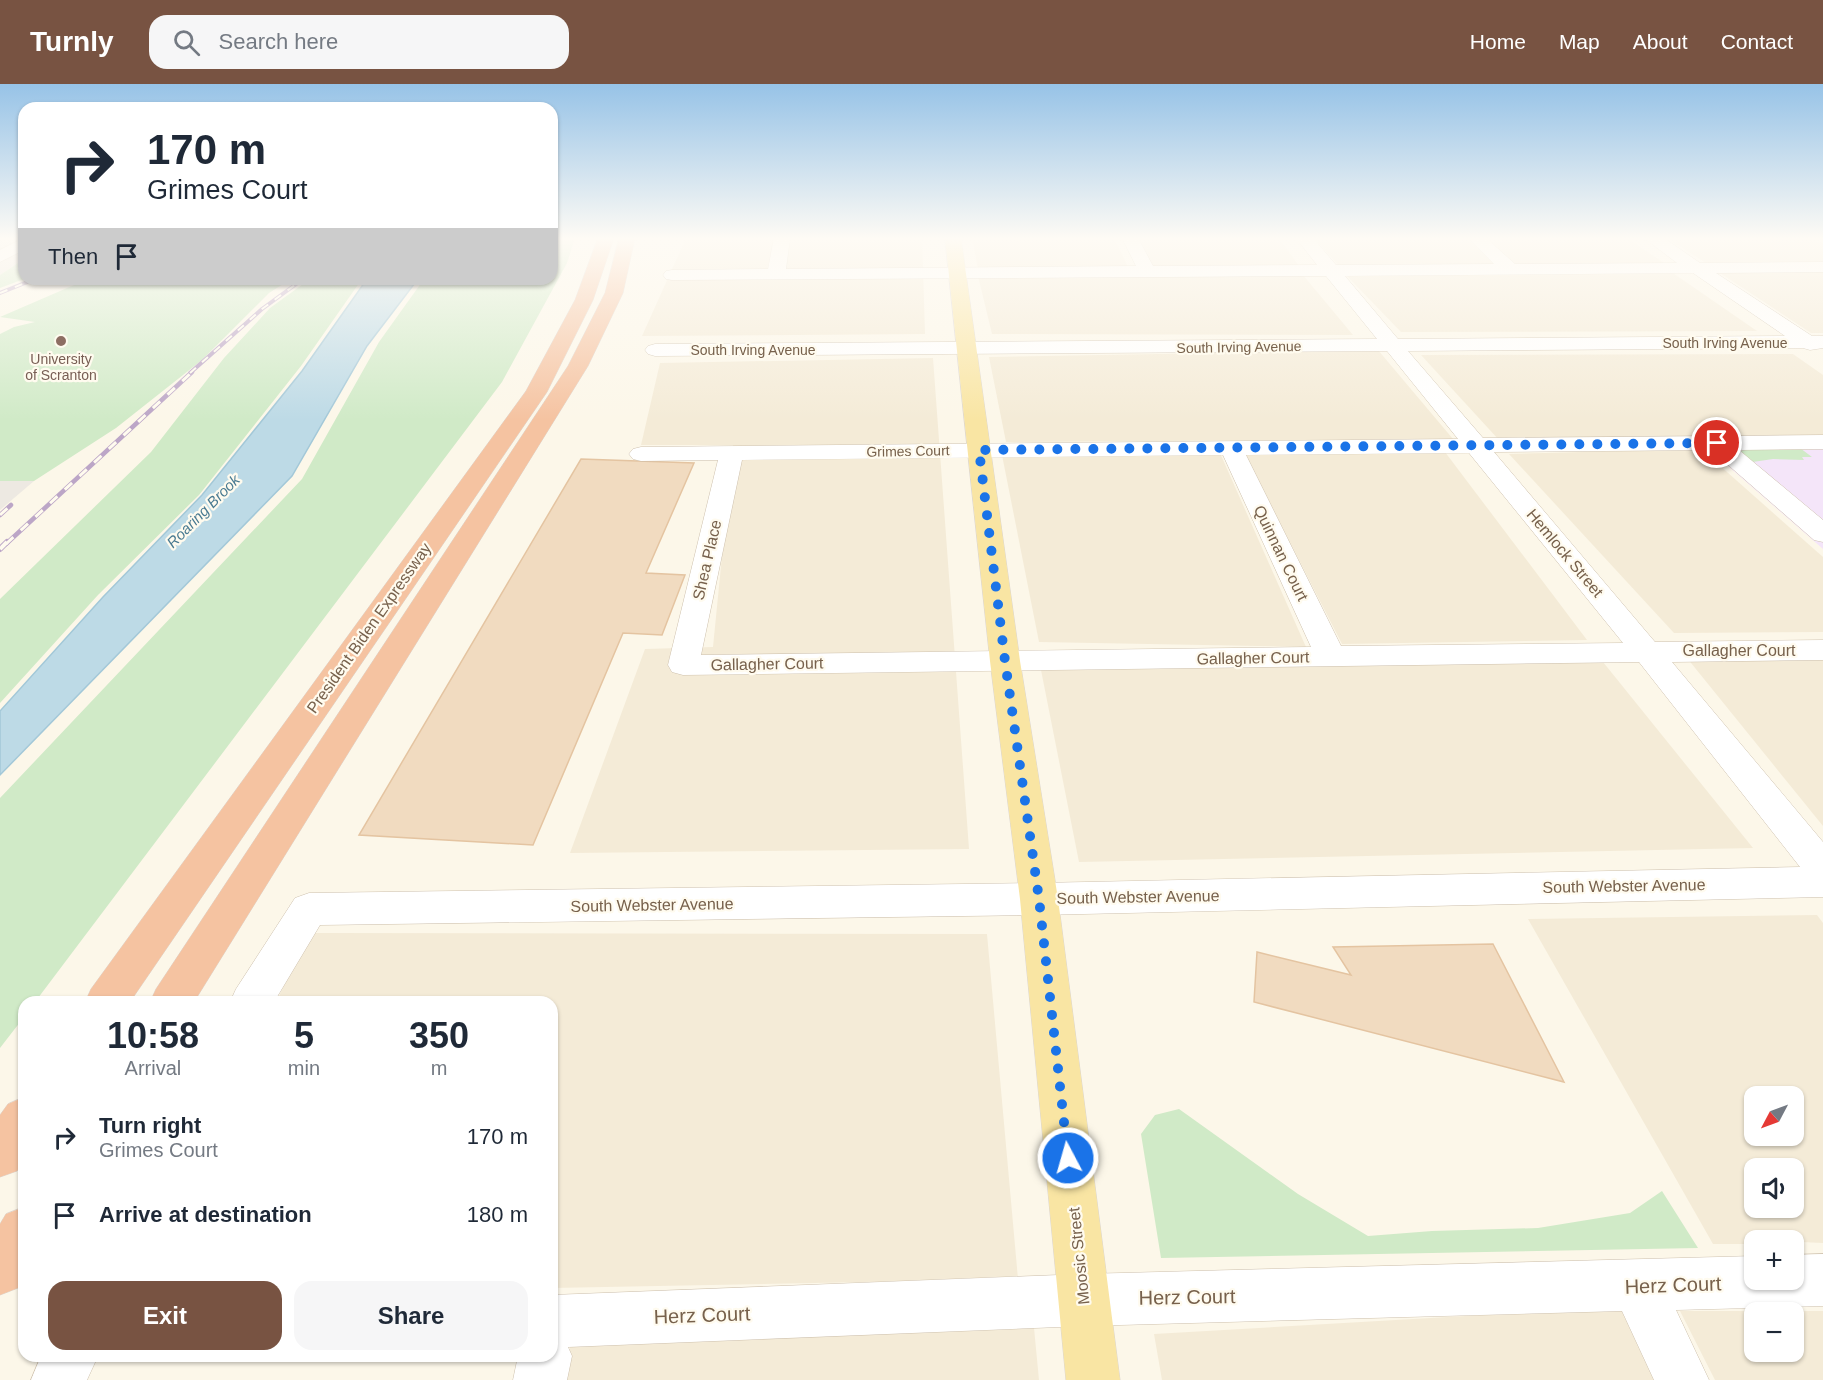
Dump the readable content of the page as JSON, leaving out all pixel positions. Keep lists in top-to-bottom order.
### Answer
{
  "streets": {
    "highway": ["President Biden Expressway"],
    "main road": ["Moosic Street"],
    "street": [
      "South Irving Avenue",
      "Grimes Court",
      "Quinnan Court",
      "Hemlock Street",
      "Shea Place",
      "Gallagher Court",
      "South Webster Avenue",
      "Herz Court"
    ]
  },
  "crossings": [
    ["South Irving Avenue", "Hemlock Street"],
    ["South Irving Avenue", "Moosic Street"],
    ["Grimes Court", "Quinnan Court"],
    ["Grimes Court", "Hemlock Street"],
    ["Grimes Court", "Shea Place"],
    ["Grimes Court", "Moosic Street"],
    ["Quinnan Court", "Gallagher Court"],
    ["Hemlock Street", "Gallagher Court"],
    ["Shea Place", "Gallagher Court"],
    ["Gallagher Court", "Moosic Street"],
    ["South Webster Avenue", "Moosic Street"],
    ["Moosic Street", "Herz Court"]
  ],
  "water": ["Roaring Brook"],
  "places": ["University of Scranton"],
  "north": "bottom left",
  "page": {
    "header": "Turnly",
    "search": "Search here",
    "nav": [
      "Home",
      "Map",
      "About",
      "Contact"
    ],
    "turn": ["170 m", "Grimes Court"],
    "then": "Then",
    "eta": [
      "10:58",
      "Arrival",
      "5",
      "min",
      "350",
      "m"
    ],
    "map_buttons": ["+", "−"],
    "list": [
      {
        "name": "Turn right",
        "note": "Grimes Court",
        "value": "170 m"
      },
      {
        "name": "Arrive at destination",
        "value": "180 m"
      }
    ],
    "buttons": ["Exit", "Share"]
  }
}
